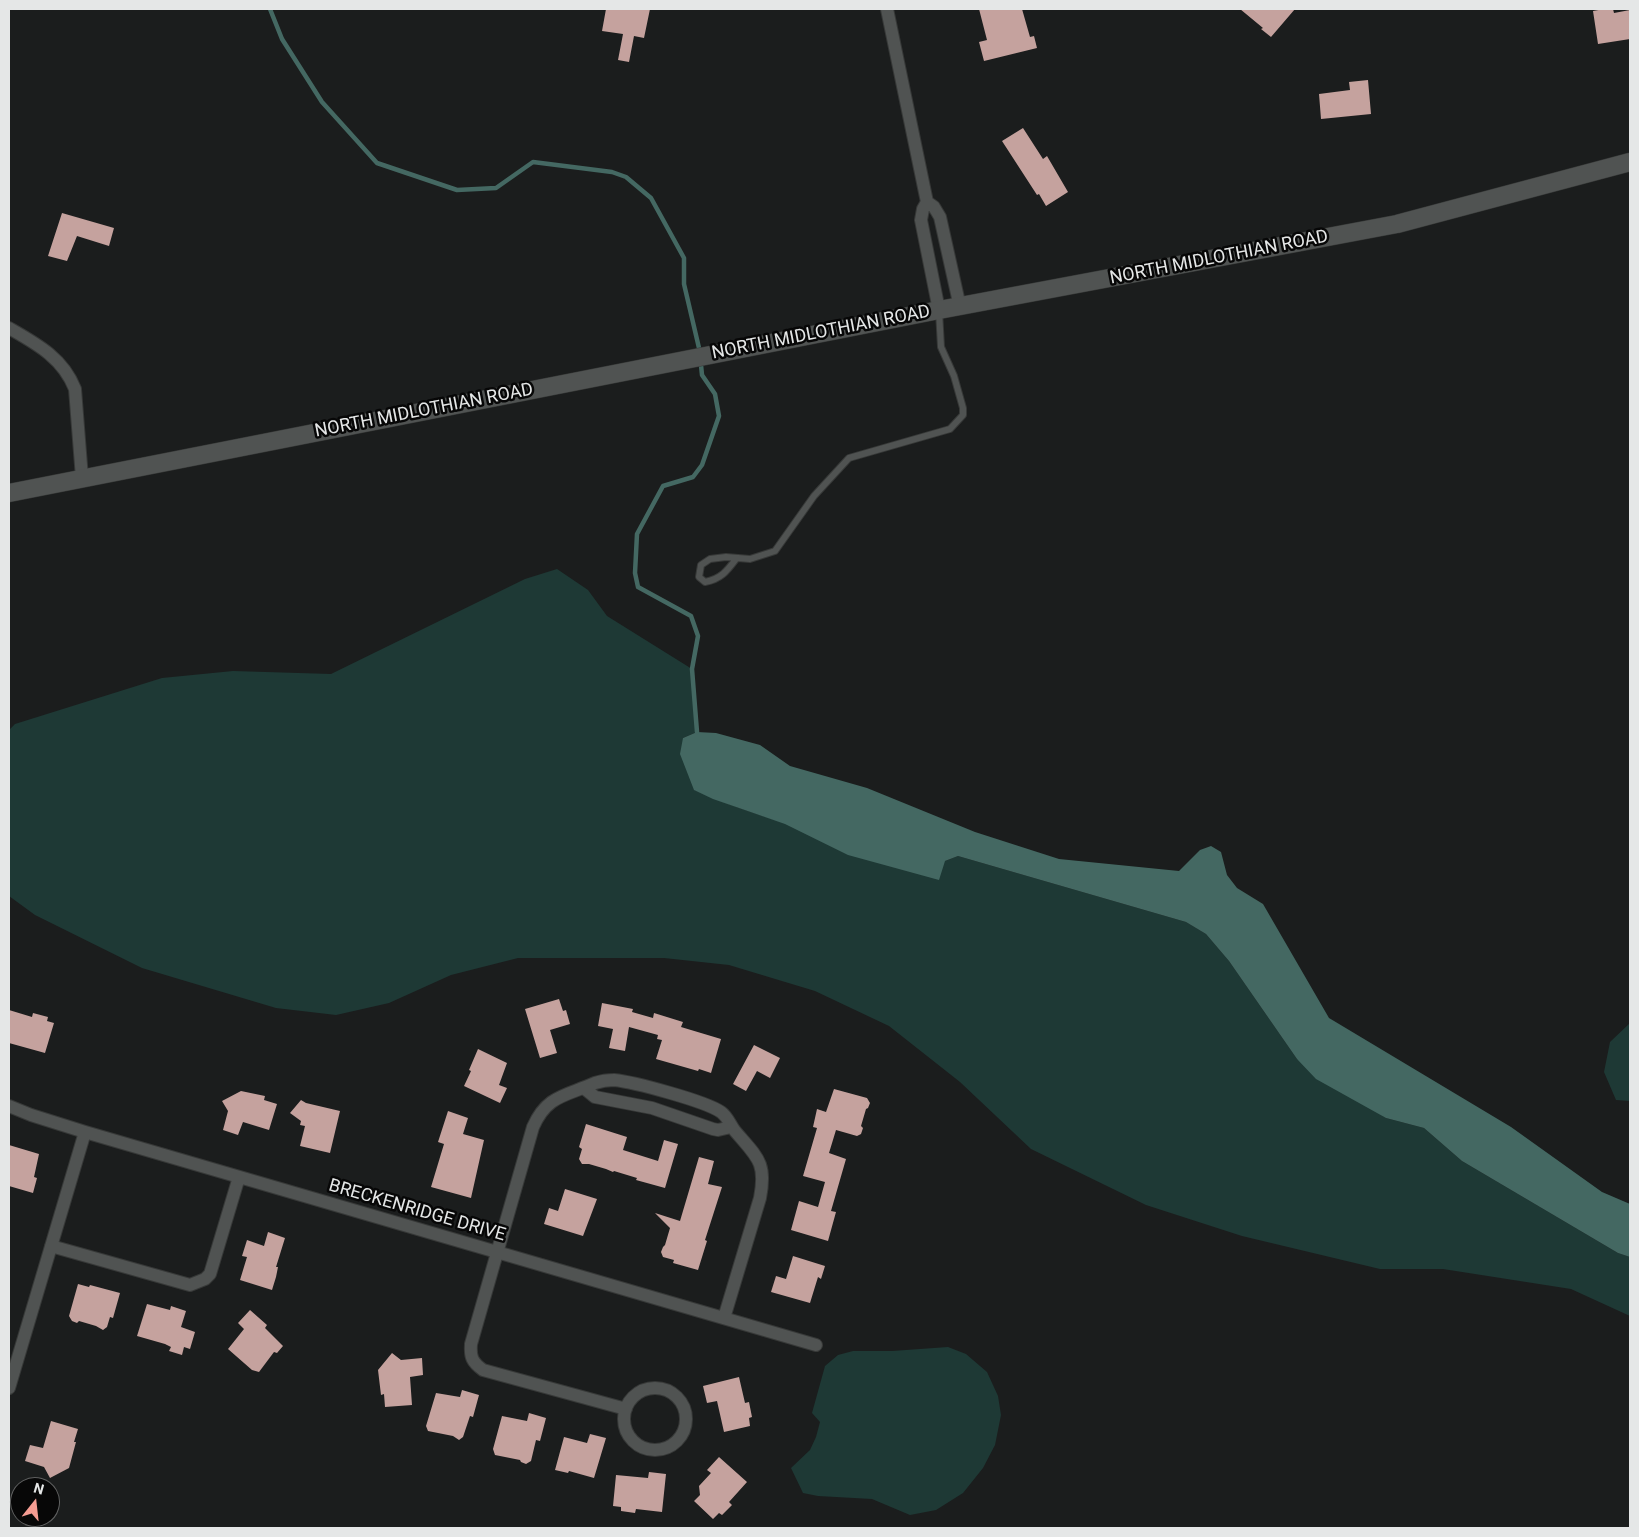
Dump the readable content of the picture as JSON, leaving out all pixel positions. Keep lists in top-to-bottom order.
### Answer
{
  "streets": {
    "main road": ["NORTH MIDLOTHIAN ROAD"],
    "street": ["BRECKENRIDGE DRIVE"]
  },
  "north": "top"
}
